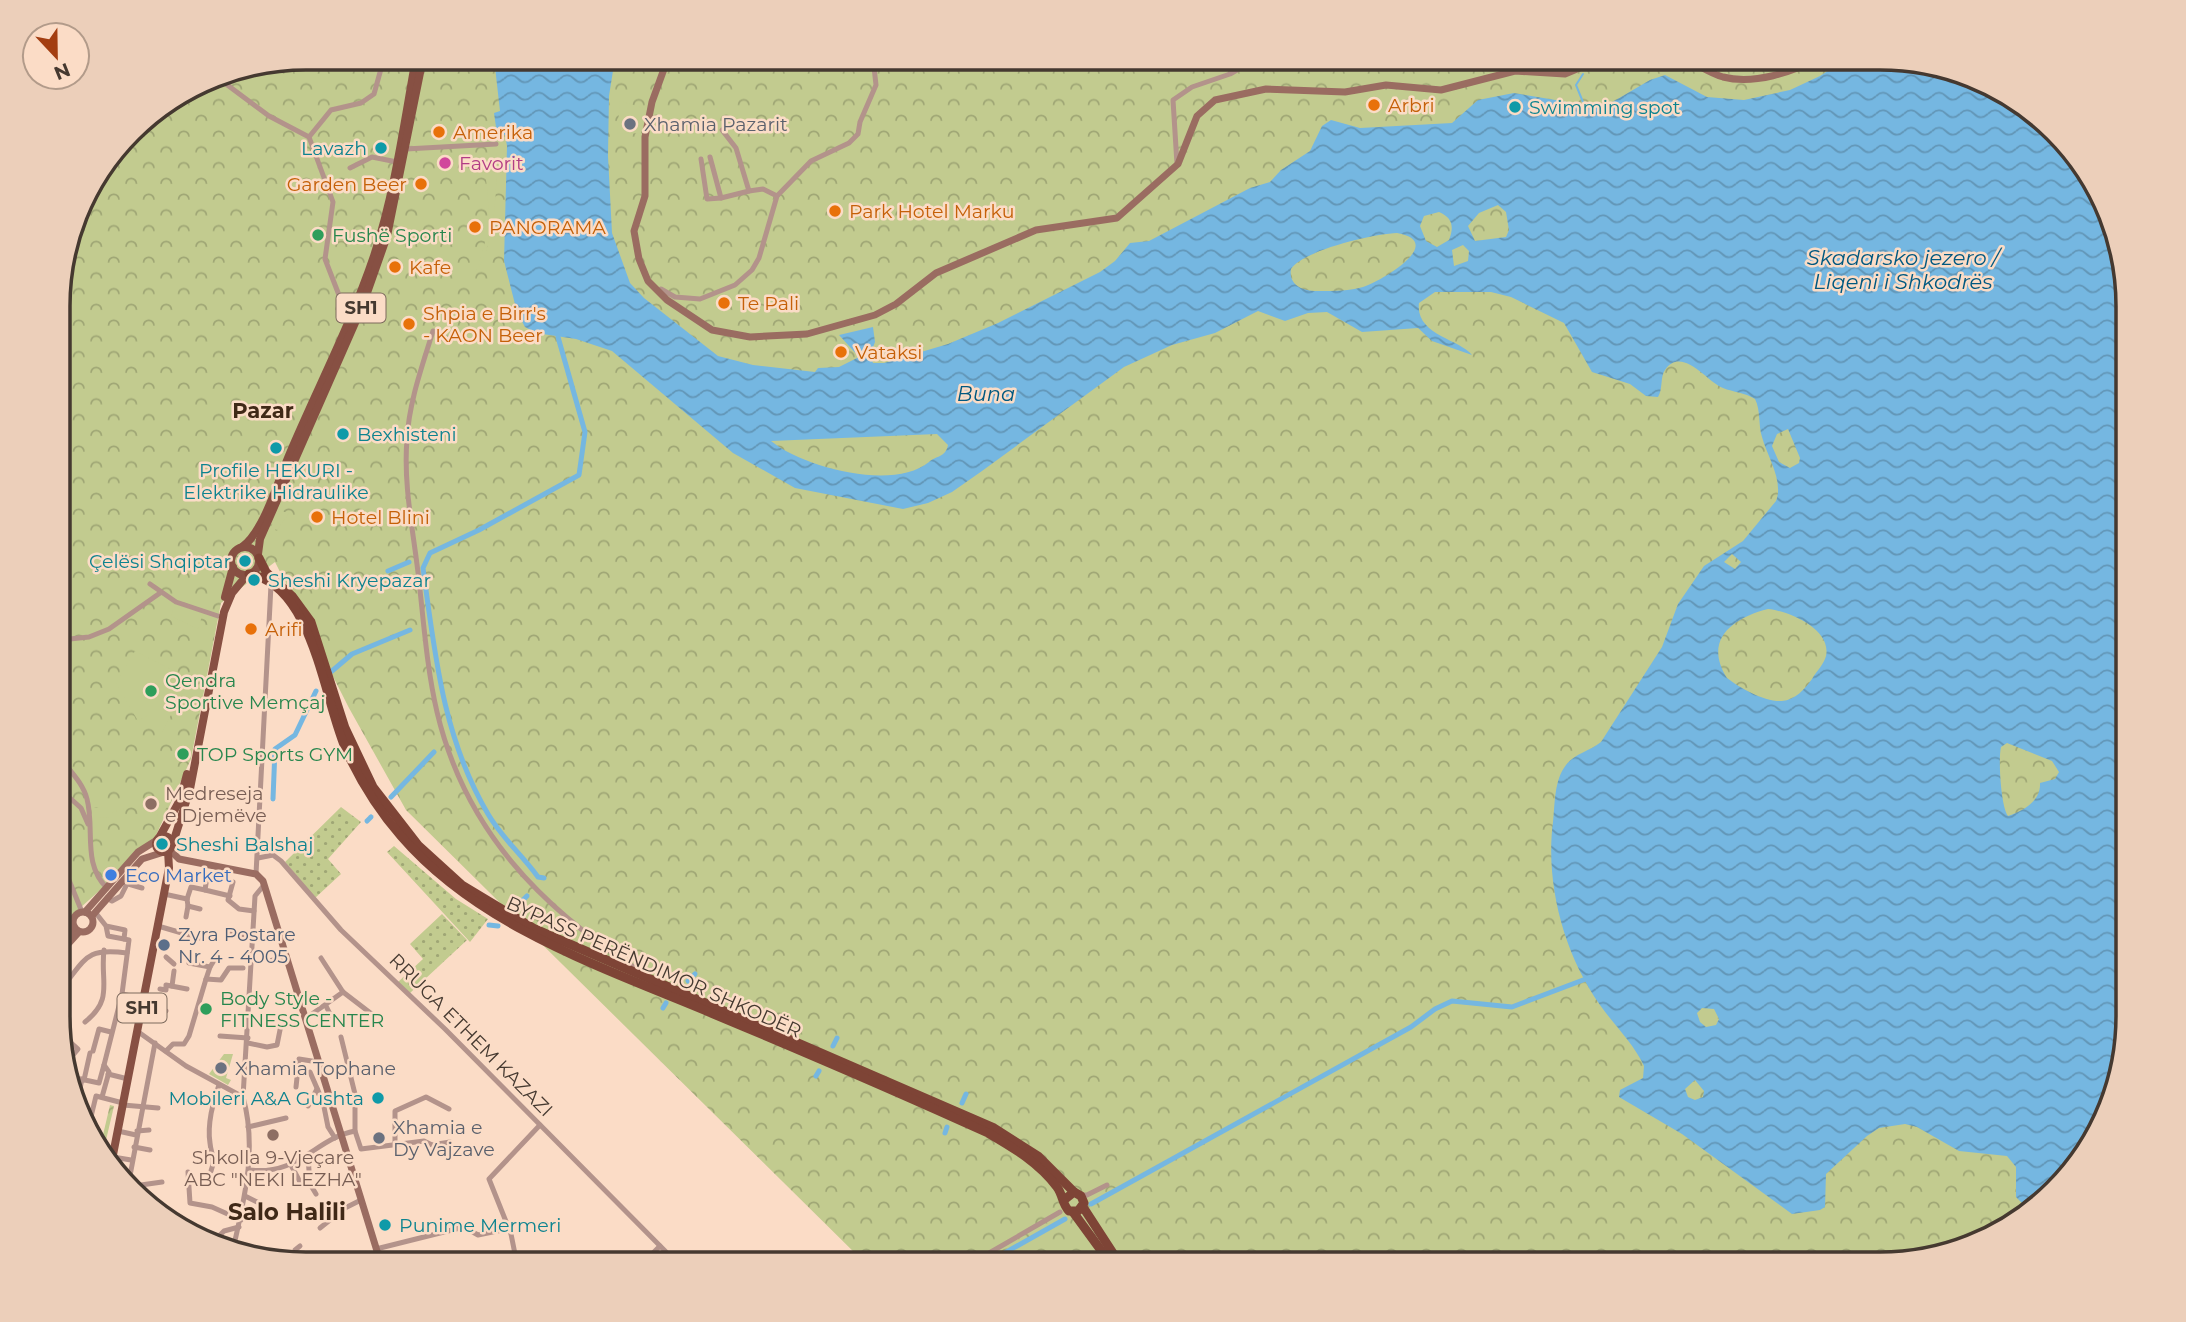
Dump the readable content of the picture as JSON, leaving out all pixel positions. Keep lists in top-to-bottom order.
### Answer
{
  "streets": {
    "highway": ["BYPASS PERËNDIMOR SHKODËR"],
    "main road": ["SH1"],
    "street": ["RRUGA ETHEM KAZAZI"]
  },
  "crossings": [
    ["SH1", "BYPASS PERËNDIMOR SHKODËR"]
  ],
  "districts": ["Pazar", "Salo Halili"],
  "water": ["Skadarsko jezero / Liqeni i Shkodrës", "Buna"],
  "places": [
    "Arbri",
    "Swimming spot",
    "Xhamia Pazarit",
    "Amerika",
    "Lavazh",
    "Favorit",
    "Garden Beer",
    "Park Hotel Marku",
    "PANORAMA",
    "Fushë Sporti",
    "Kafe",
    "Te Pali",
    "Shpia e Birr's - KAON Beer",
    "Vataksi",
    "Bexhisteni",
    "Profile HEKURI - Elektrike Hidraulike",
    "Hotel Blini",
    "Çelësi Shqiptar",
    "Sheshi Kryepazar",
    "Arifi",
    "Qendra Sportive Memçaj",
    "TOP Sports GYM",
    "Medreseja e Djemëve",
    "Sheshi Balshaj",
    "Eco Market",
    "Zyra Postare Nr. 4 - 4005",
    "Body Style - FITNESS CENTER",
    "Xhamia Tophane",
    "Mobileri A&A Gushta",
    "Shkolla 9-Vjeçare ABC \"NEKI LEZHA\"",
    "Xhamia e Dy Vajzave",
    "Punime Mermeri"
  ],
  "north": "bottom"
}
